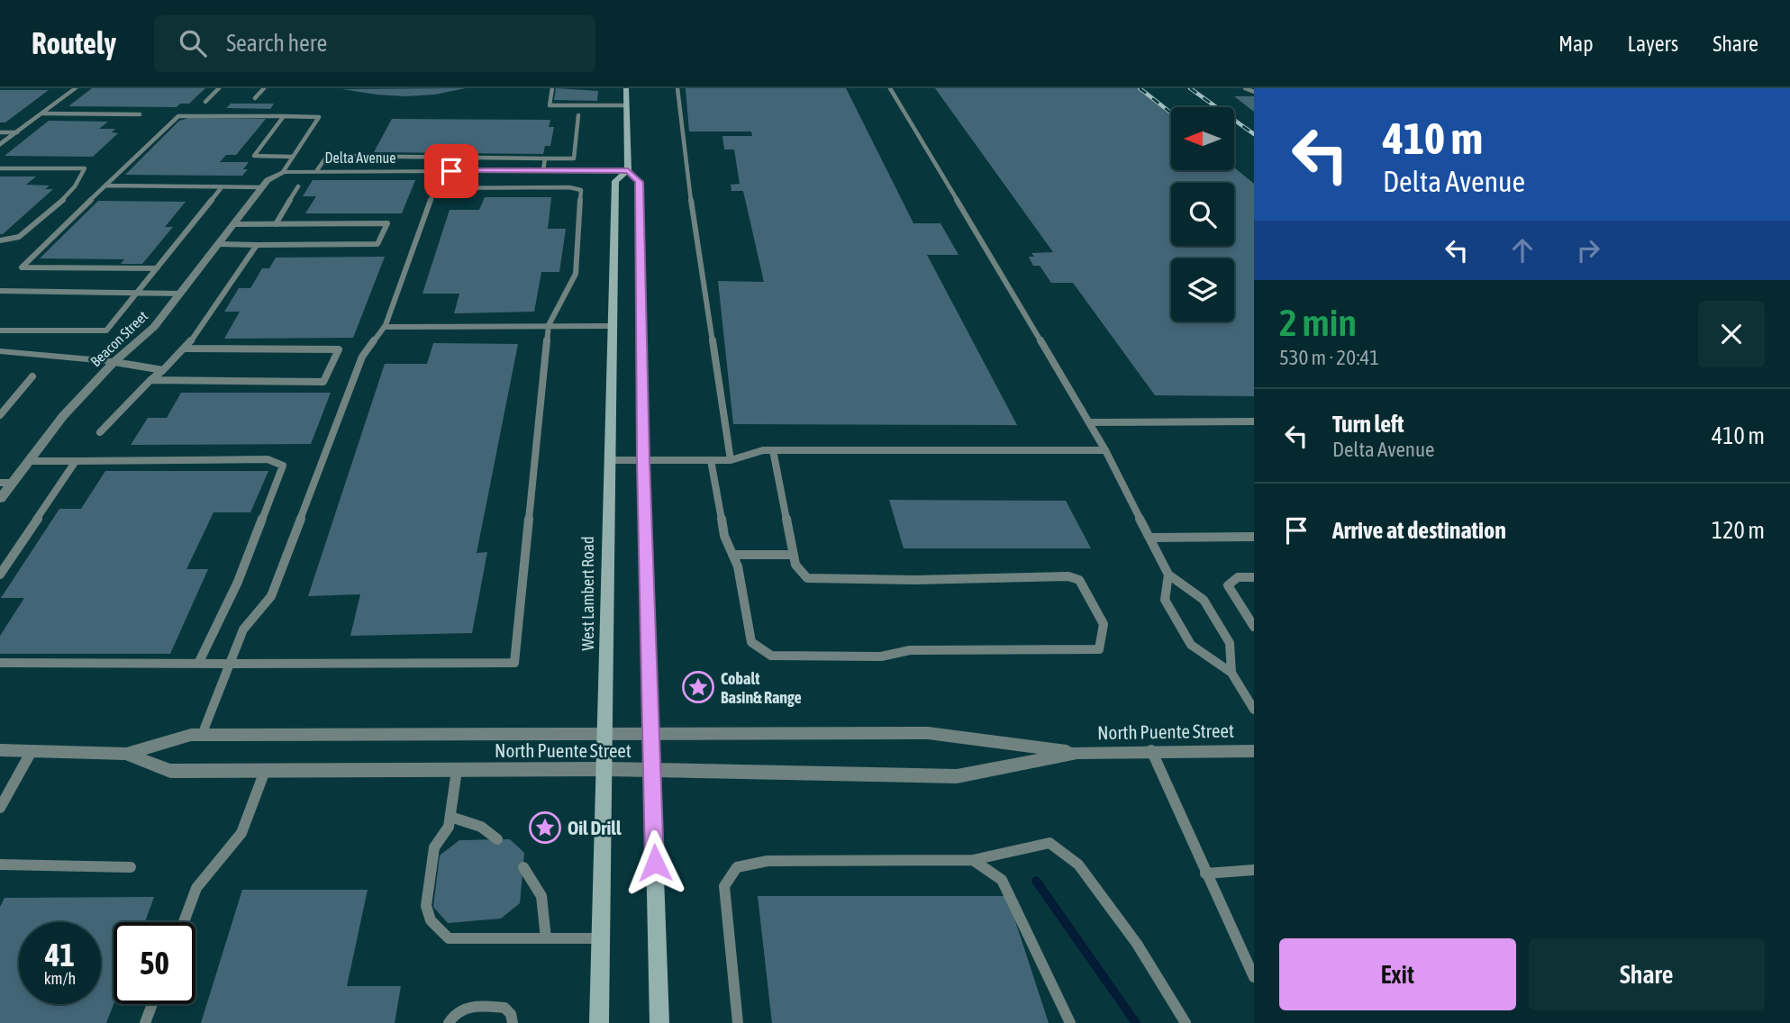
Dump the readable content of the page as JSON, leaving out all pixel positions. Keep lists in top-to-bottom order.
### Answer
{
  "streets": {
    "main road": ["West Lambert Road"],
    "street": ["Delta Avenue", "Beacon Street", "North Puente Street"]
  },
  "crossings": [
    ["Delta Avenue", "Beacon Street"],
    ["Delta Avenue", "West Lambert Road"],
    ["West Lambert Road", "North Puente Street"]
  ],
  "places": {
    "place": ["Cobalt Basin& Range", "Oil Drill"]
  },
  "north": "left",
  "page": {
    "header": "Routely",
    "search": "Search here",
    "nav": ["Map", "Layers", "Share"],
    "turn": ["410 m", "Delta Avenue"],
    "heading": ["2 min", "530 m · 20:41"],
    "list": [
      {
        "name": "Turn left",
        "note": "Delta Avenue",
        "value": "410 m"
      },
      {
        "name": "Arrive at destination",
        "value": "120 m"
      }
    ],
    "speed": "41 km/h",
    "limit": "50",
    "buttons": ["Exit", "Share"]
  }
}
